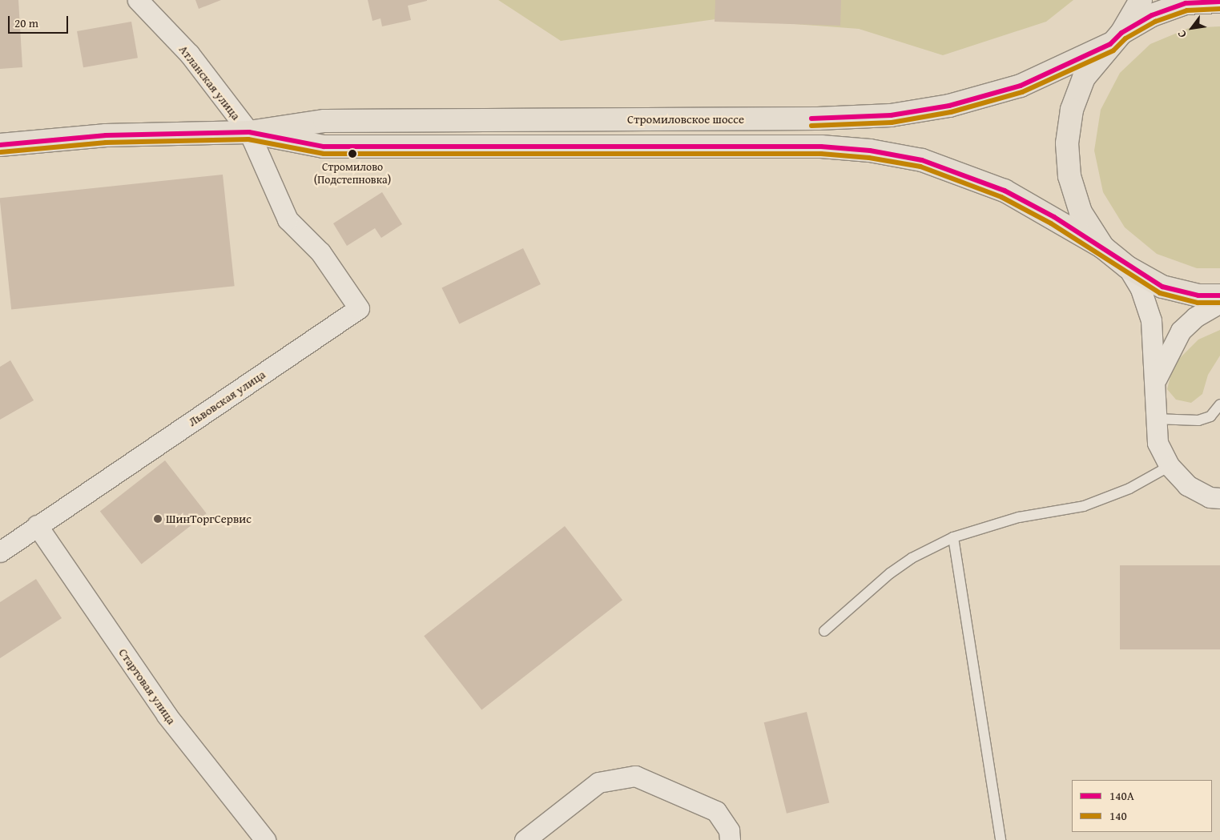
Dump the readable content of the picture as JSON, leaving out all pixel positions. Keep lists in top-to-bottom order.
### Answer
{
  "streets": {
    "main road": ["Стромиловское шоссе"],
    "street": ["Атланская улица", "Львовская улица", "Стартовая улица"]
  },
  "crossings": [
    ["Атланская улица", "Стромиловское шоссе"],
    ["Атланская улица", "Львовская улица"],
    ["Львовская улица", "Стартовая улица"]
  ],
  "places": ["Стромилово (Подстепновка)", "ШинТоргСервис"],
  "lines": ["transit line 140А", "transit line 140"],
  "legend": ["140А", "140"],
  "scale_bar": "20 m",
  "north": "bottom left"
}
